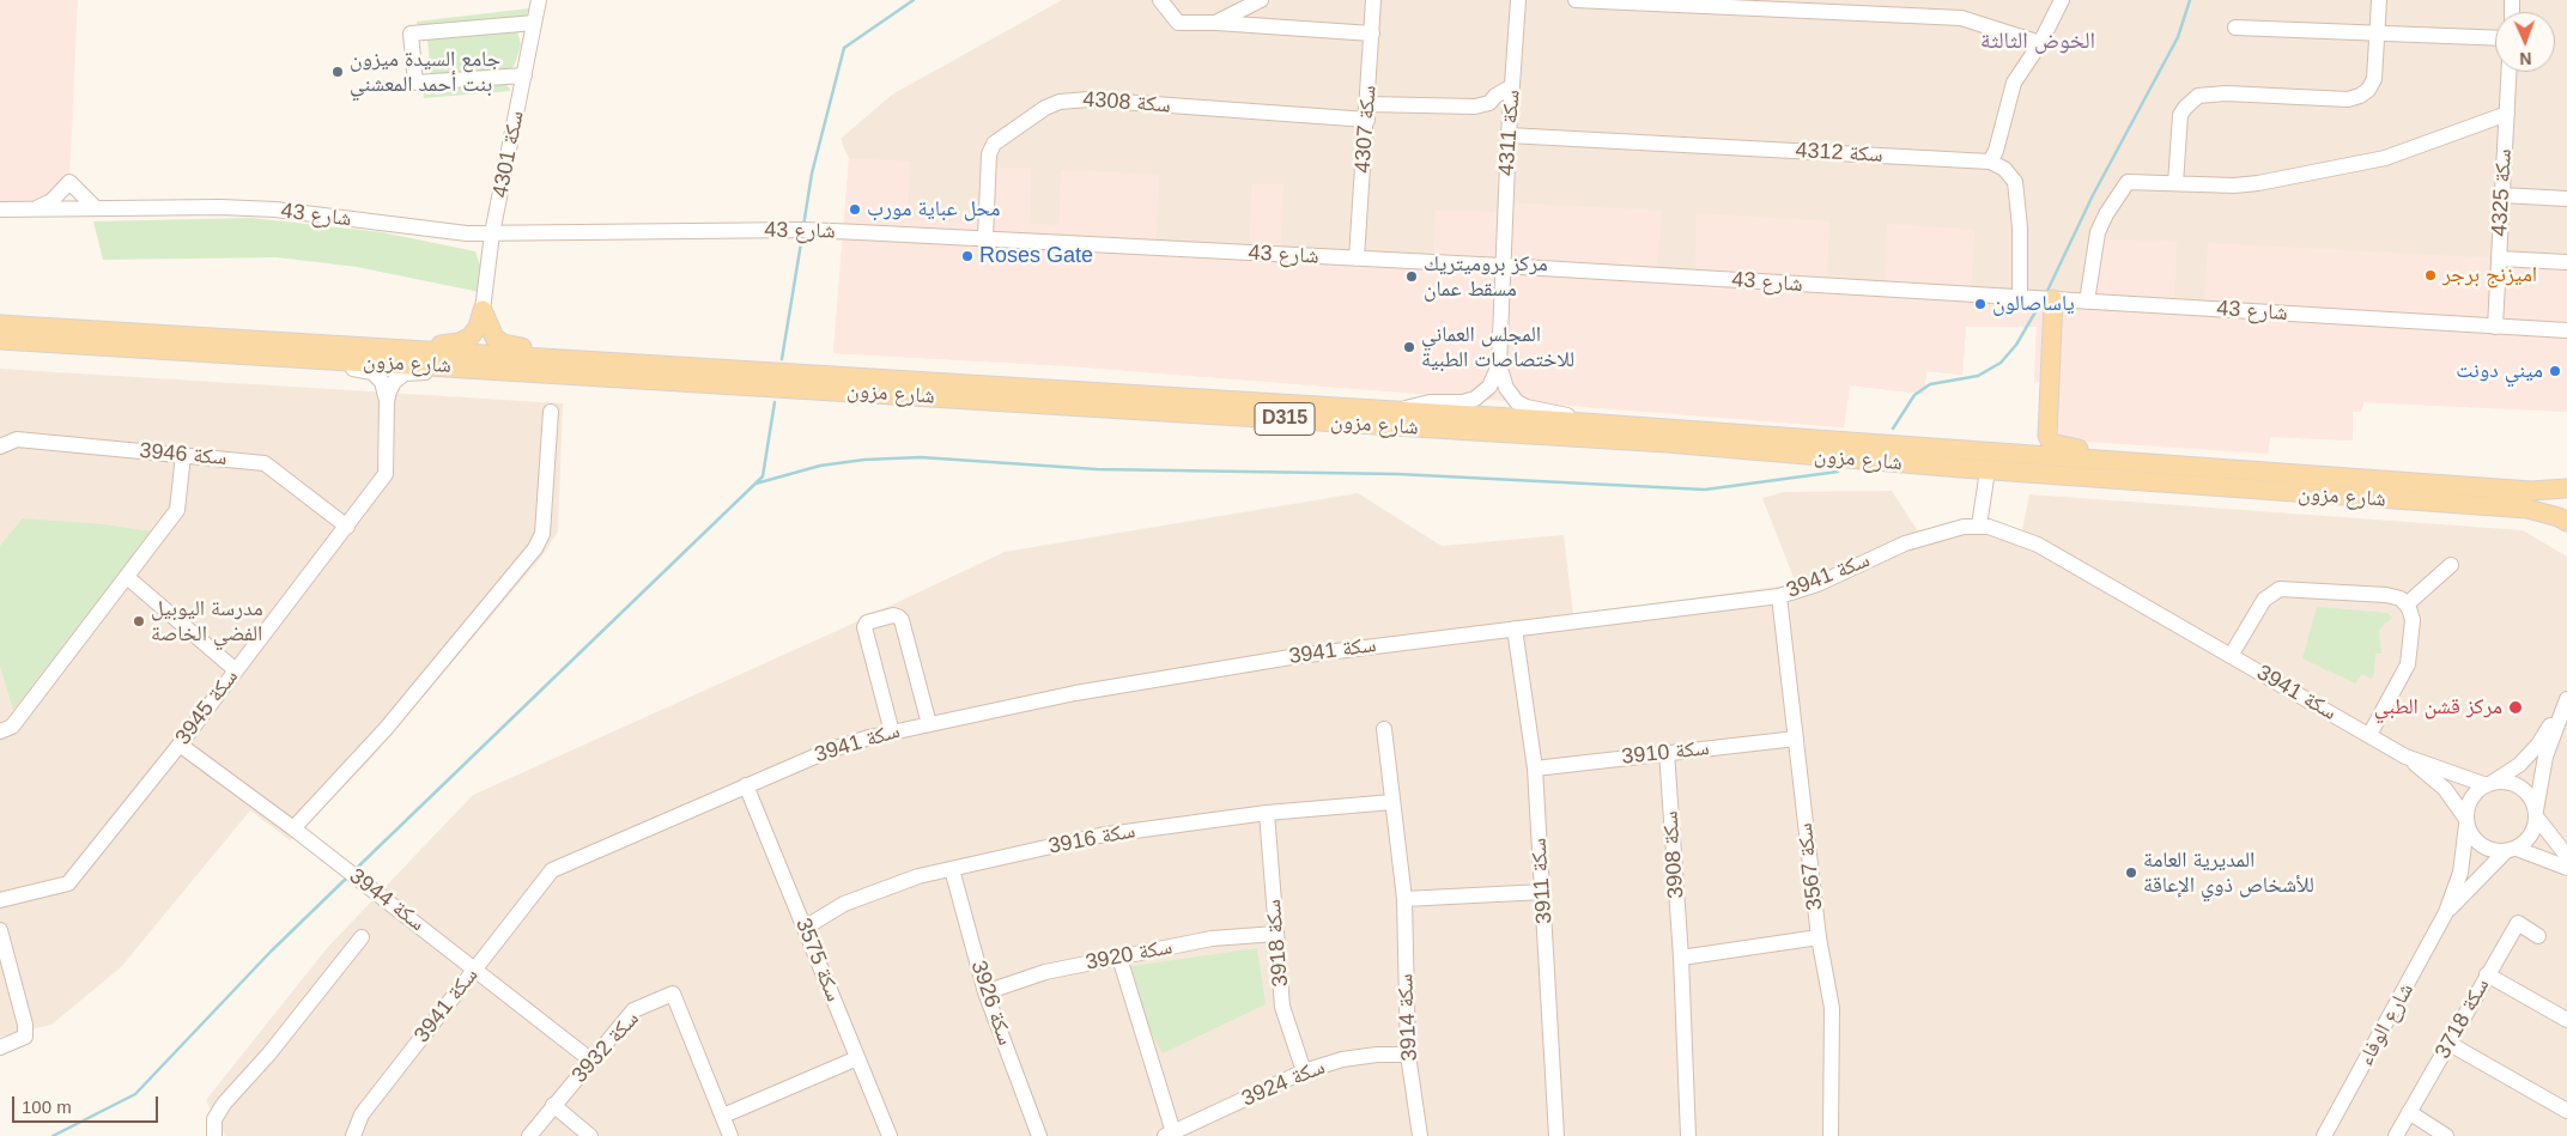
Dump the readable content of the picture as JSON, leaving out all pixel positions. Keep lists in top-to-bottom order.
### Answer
{
  "streets": {
    "main road": ["شارع مزون", "D315"],
    "street": [
      "سكة 4308",
      "سكة 4307",
      "سكة 4311",
      "سكة 4312",
      "سكة 4301",
      "سكة 4325",
      "شارع 43",
      "سكة 3946",
      "سكة 3941",
      "سكة 3945",
      "سكة 3910",
      "سكة 3916",
      "سكة 3908",
      "سكة 3567",
      "سكة 3911",
      "سكة 3944",
      "سكة 3918",
      "سكة 3920",
      "سكة 3575",
      "سكة 3926",
      "سكة 3914",
      "سكة 3718",
      "شارع الوفاء",
      "سكة 3932",
      "سكة 3924"
    ]
  },
  "crossings": [
    ["سكة 4308", "سكة 4307"],
    ["سكة 4308", "شارع 43"],
    ["سكة 4307", "شارع 43"],
    ["سكة 4311", "سكة 4312"],
    ["سكة 4311", "شارع 43"],
    ["سكة 4301", "شارع 43"],
    ["سكة 4325", "شارع 43"],
    ["سكة 3946", "سكة 3945"],
    ["سكة 3941", "سكة 3567"],
    ["سكة 3941", "سكة 3911"],
    ["سكة 3941", "سكة 3944"],
    ["سكة 3941", "سكة 3575"],
    ["سكة 3945", "سكة 3944"],
    ["سكة 3910", "سكة 3908"],
    ["سكة 3910", "سكة 3567"],
    ["سكة 3910", "سكة 3911"],
    ["سكة 3916", "سكة 3918"],
    ["سكة 3916", "سكة 3575"],
    ["سكة 3916", "سكة 3926"],
    ["سكة 3916", "سكة 3914"],
    ["سكة 3944", "سكة 3932"],
    ["سكة 3918", "سكة 3920"],
    ["سكة 3918", "سكة 3924"],
    ["سكة 3920", "سكة 3926"],
    ["سكة 3914", "سكة 3924"]
  ],
  "districts": ["الخوض الثالثة"],
  "places": [
    "جامع السيدة ميزون بنت أحمد المعشني",
    "محل عباية مورب",
    "Roses Gate",
    "اميزنج برجر",
    "مركز بروميتريك مسقط عمان",
    "ياساصالون",
    "المجلس العماني للاختصاصات الطبية",
    "ميني دونت",
    "مدرسة اليوبيل الفضي الخاصة",
    "مركز قشن الطبي",
    "المديرية العامة للأشخاص ذوي الإعاقة"
  ],
  "scale_bar": "100 m",
  "north": "bottom"
}
